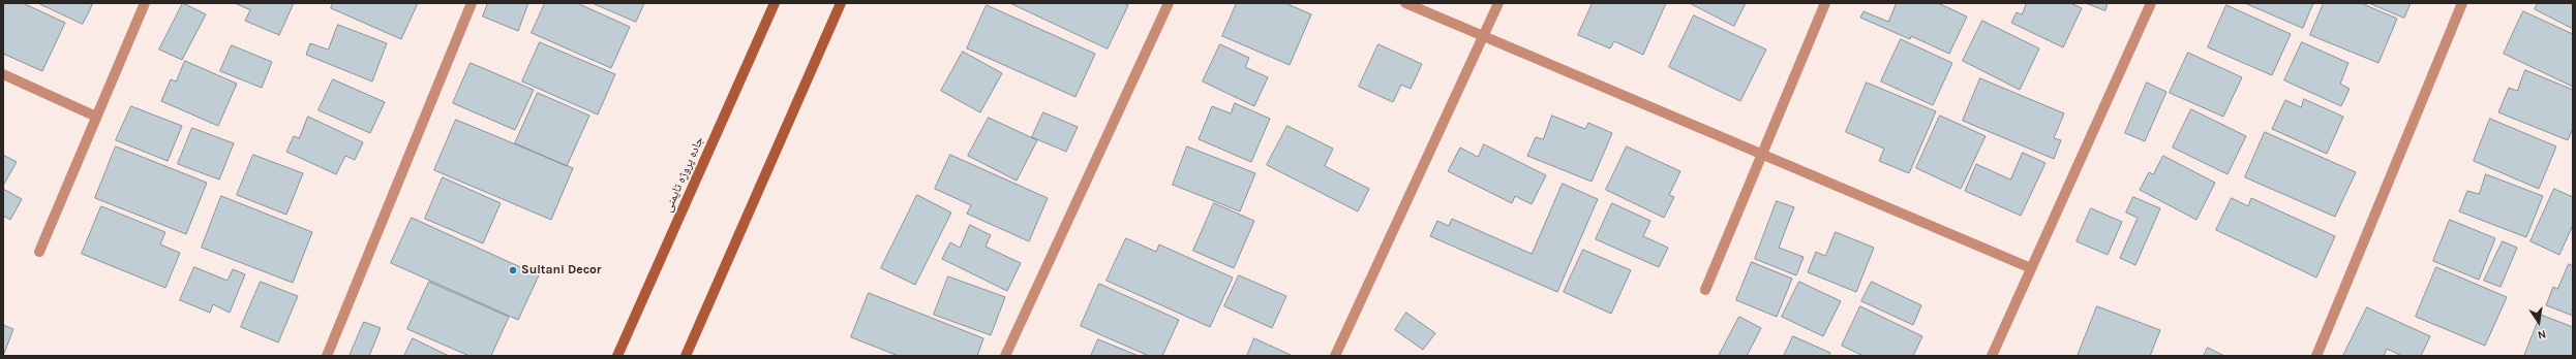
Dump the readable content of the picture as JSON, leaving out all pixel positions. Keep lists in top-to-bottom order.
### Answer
{
  "streets": {
    "main road": ["جاده پروژه تایمنی"]
  },
  "places": ["Sultani Decor"],
  "north": "bottom"
}
